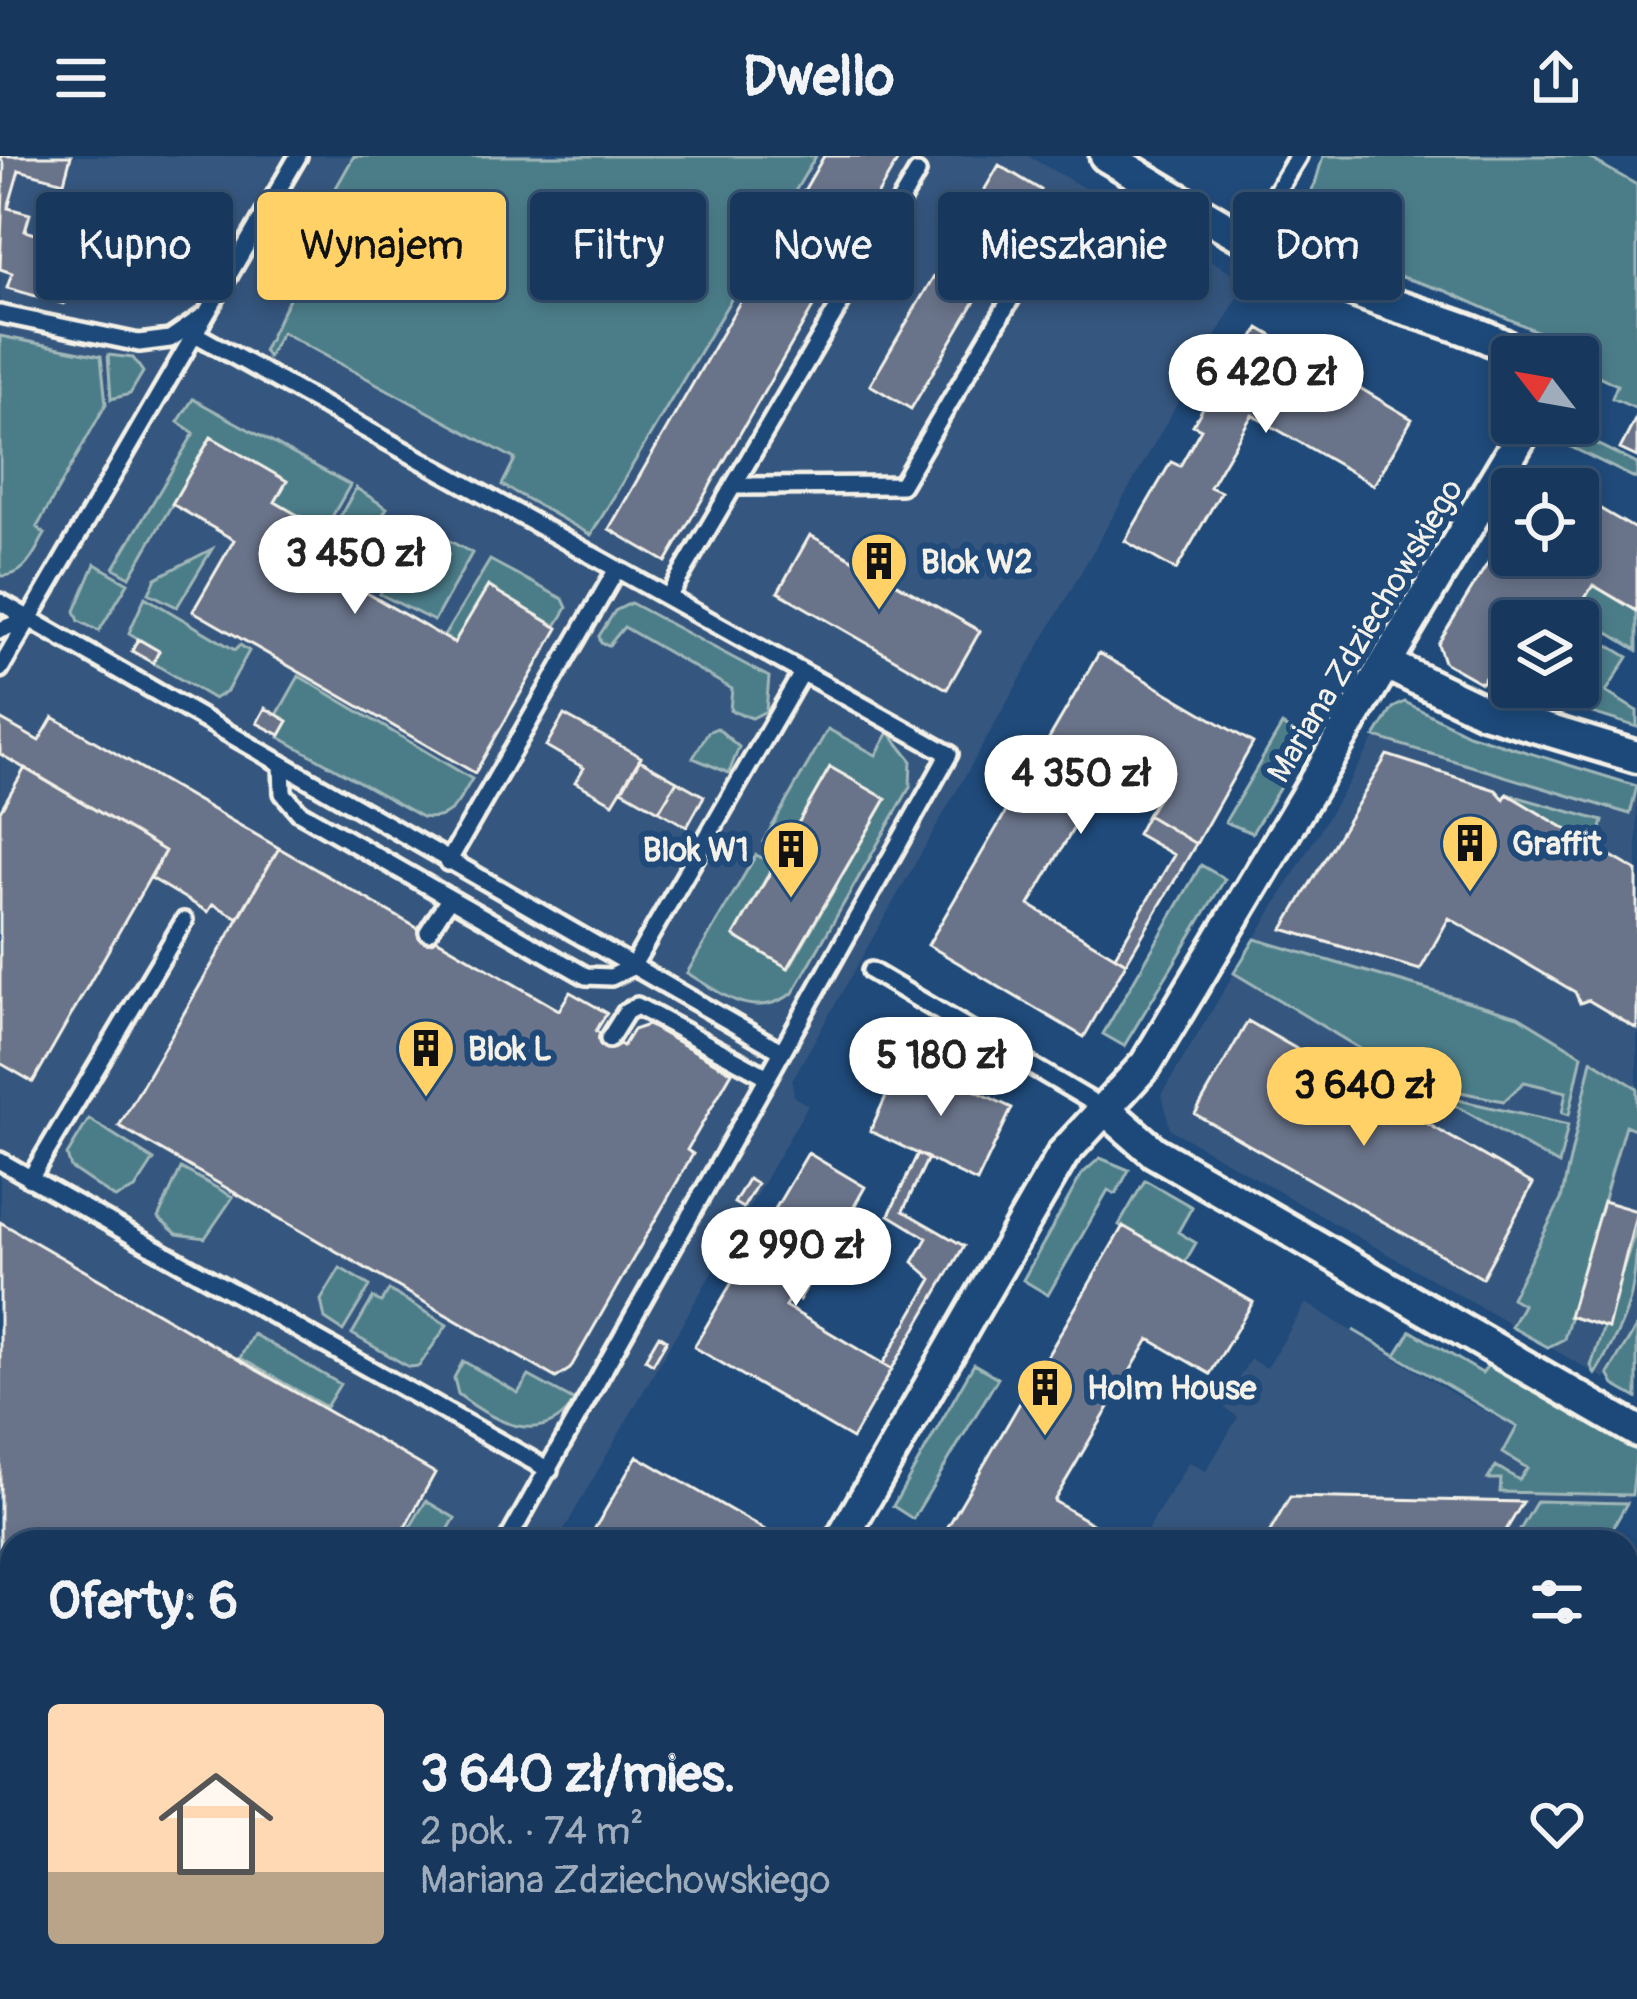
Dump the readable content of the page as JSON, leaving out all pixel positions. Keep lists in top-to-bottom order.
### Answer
{
  "streets": {
    "street": ["Mariana Zdziechowskiego"]
  },
  "places": {
    "building": [
      "Blok W2",
      "Graffit",
      "Blok W1",
      "Blok L",
      "Holm House"
    ]
  },
  "north": "top left",
  "page": {
    "header": "Dwello",
    "chip": [
      "Kupno",
      "Wynajem",
      "Filtry",
      "Nowe",
      "Mieszkanie",
      "Dom"
    ],
    "price": [
      "6 420 zł",
      "3 450 zł",
      "4 350 zł",
      "5 180 zł",
      "3 640 zł",
      "2 990 zł"
    ],
    "heading": "Oferty: 6",
    "list": [
      {
        "name": "3 640 zł/mies.",
        "note": "2 pok. · 74 m² · Mariana Zdziechowskiego"
      }
    ]
  }
}
